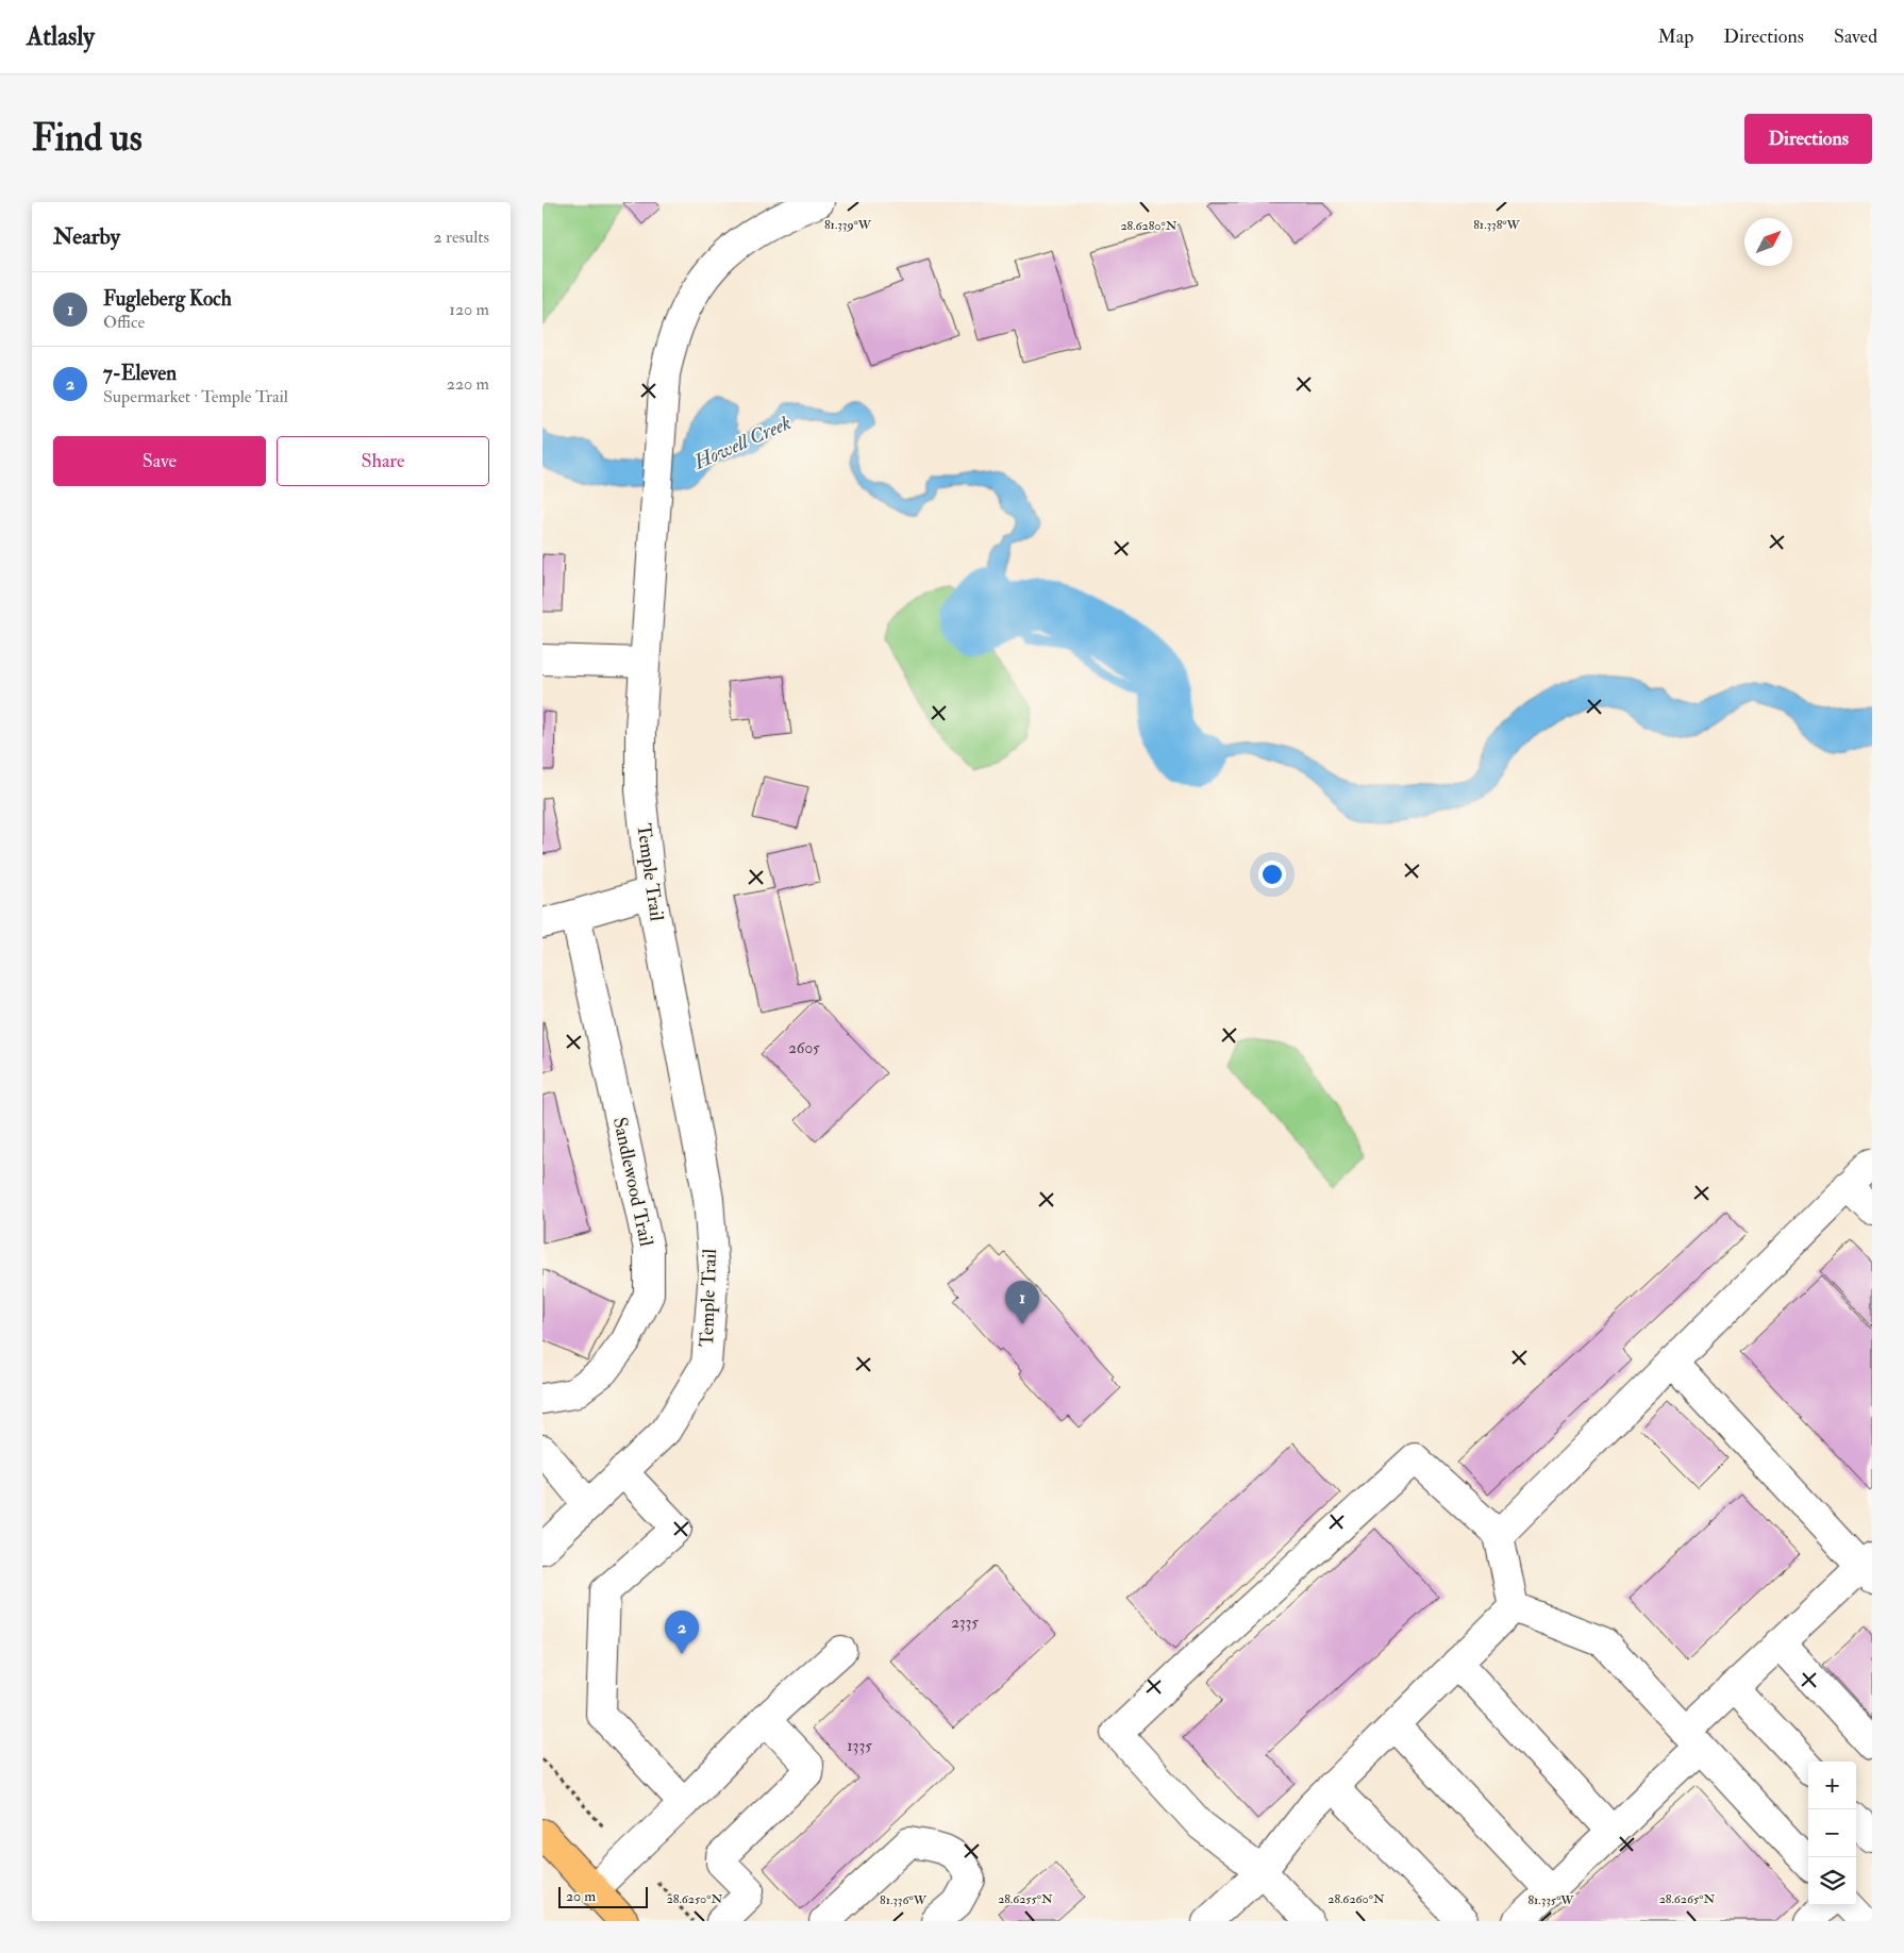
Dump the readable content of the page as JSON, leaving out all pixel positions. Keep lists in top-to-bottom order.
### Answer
{
  "streets": {
    "street": ["Temple Trail", "Sandlewood Trail"]
  },
  "water": ["Howell Creek"],
  "house_numbers": ["2605", "2335", "1335"],
  "scale_bar": "20 m",
  "north": "top right",
  "page": {
    "header": "Atlasly",
    "nav": ["Map", "Directions", "Saved"],
    "buttons": [
      "Directions",
      ["Save", "Share"]
    ],
    "title": "Find us",
    "heading": ["Nearby", "2 results"],
    "list": [
      {
        "mark": "1",
        "name": "Fugleberg Koch",
        "note": "Office",
        "value": "120 m"
      },
      {
        "mark": "2",
        "name": "7-Eleven",
        "note": "Supermarket · Temple Trail",
        "value": "220 m"
      }
    ],
    "pins": ["1", "2"],
    "map_buttons": ["+", "−"],
    "scale": "20 m"
  },
  "coordinates": [
    "81.339°W",
    "81.338°W",
    "28.6280°N",
    "28.6250°N",
    "28.6255°N",
    "28.6260°N",
    "28.6265°N",
    "81.336°W",
    "81.335°W"
  ]
}
